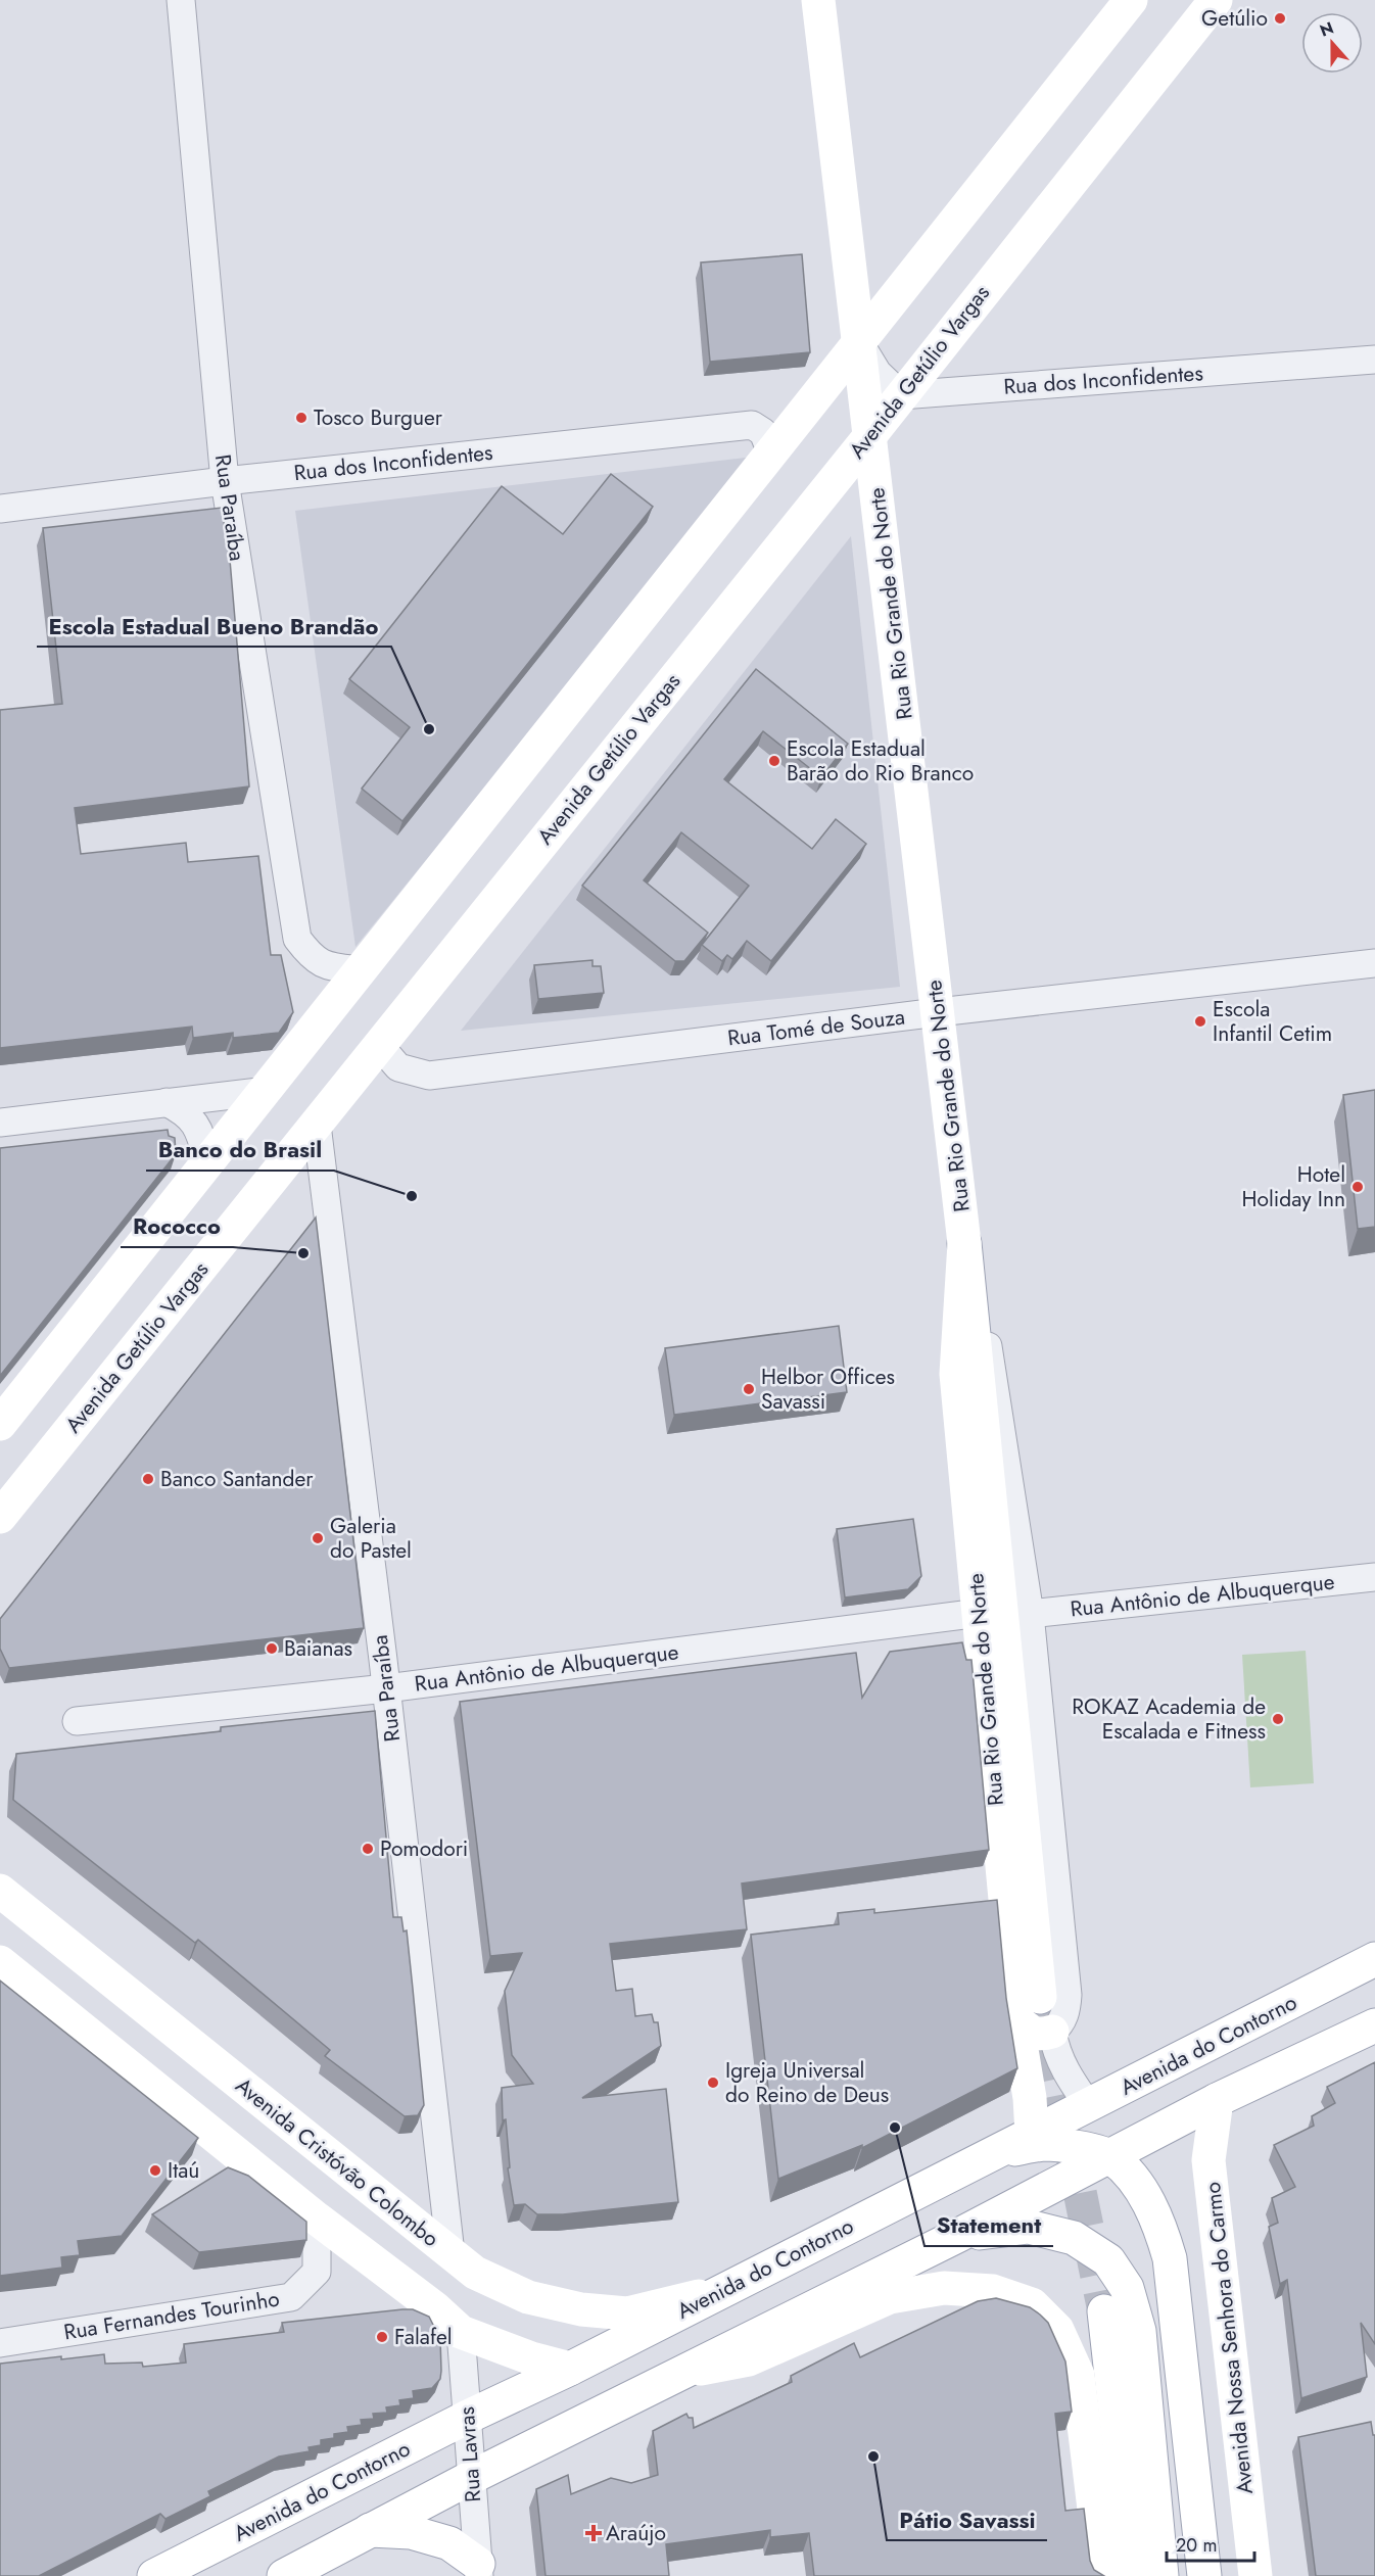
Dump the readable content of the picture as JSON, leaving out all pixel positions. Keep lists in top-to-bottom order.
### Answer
{
  "streets": {
    "main road": [
      "Avenida Getúlio Vargas",
      "Rua Rio Grande do Norte",
      "Avenida do Contorno",
      "Avenida Cristóvão Colombo",
      "Avenida Nossa Senhora do Carmo"
    ],
    "street": [
      "Rua dos Inconfidentes",
      "Rua Paraíba",
      "Rua Tomé de Souza",
      "Rua Antônio de Albuquerque",
      "Rua Fernandes Tourinho",
      "Rua Lavras"
    ]
  },
  "crossings": [
    ["Avenida Getúlio Vargas", "Rua dos Inconfidentes"],
    ["Avenida Getúlio Vargas", "Rua Paraíba"],
    ["Avenida Getúlio Vargas", "Rua Rio Grande do Norte"],
    ["Avenida Getúlio Vargas", "Rua Tomé de Souza"],
    ["Rua dos Inconfidentes", "Rua Paraíba"],
    ["Rua Paraíba", "Rua Antônio de Albuquerque"],
    ["Rua Paraíba", "Avenida Cristóvão Colombo"],
    ["Rua Rio Grande do Norte", "Rua Tomé de Souza"],
    ["Rua Rio Grande do Norte", "Rua Antônio de Albuquerque"],
    ["Rua Rio Grande do Norte", "Avenida do Contorno"],
    ["Avenida do Contorno", "Avenida Cristóvão Colombo"],
    ["Avenida do Contorno", "Rua Lavras"]
  ],
  "places": {
    "other": [
      "Getúlio",
      "Tosco Burguer",
      "Escola Estadual Bueno Brandão",
      "Escola Estadual Barão do Rio Branco",
      "Escola Infantil Cetim",
      "Hotel Holiday Inn",
      "Banco do Brasil",
      "Rococco",
      "Helbor Offices Savassi",
      "Banco Santander",
      "Galeria do Pastel",
      "Baianas",
      "ROKAZ Academia de Escalada e Fitness",
      "Pomodori",
      "Igreja Universal do Reino de Deus",
      "Statement",
      "Itaú",
      "Falafel",
      "Pátio Savassi"
    ],
    "health": ["Araújo"]
  },
  "scale_bar": "20 m",
  "north": "top"
}
